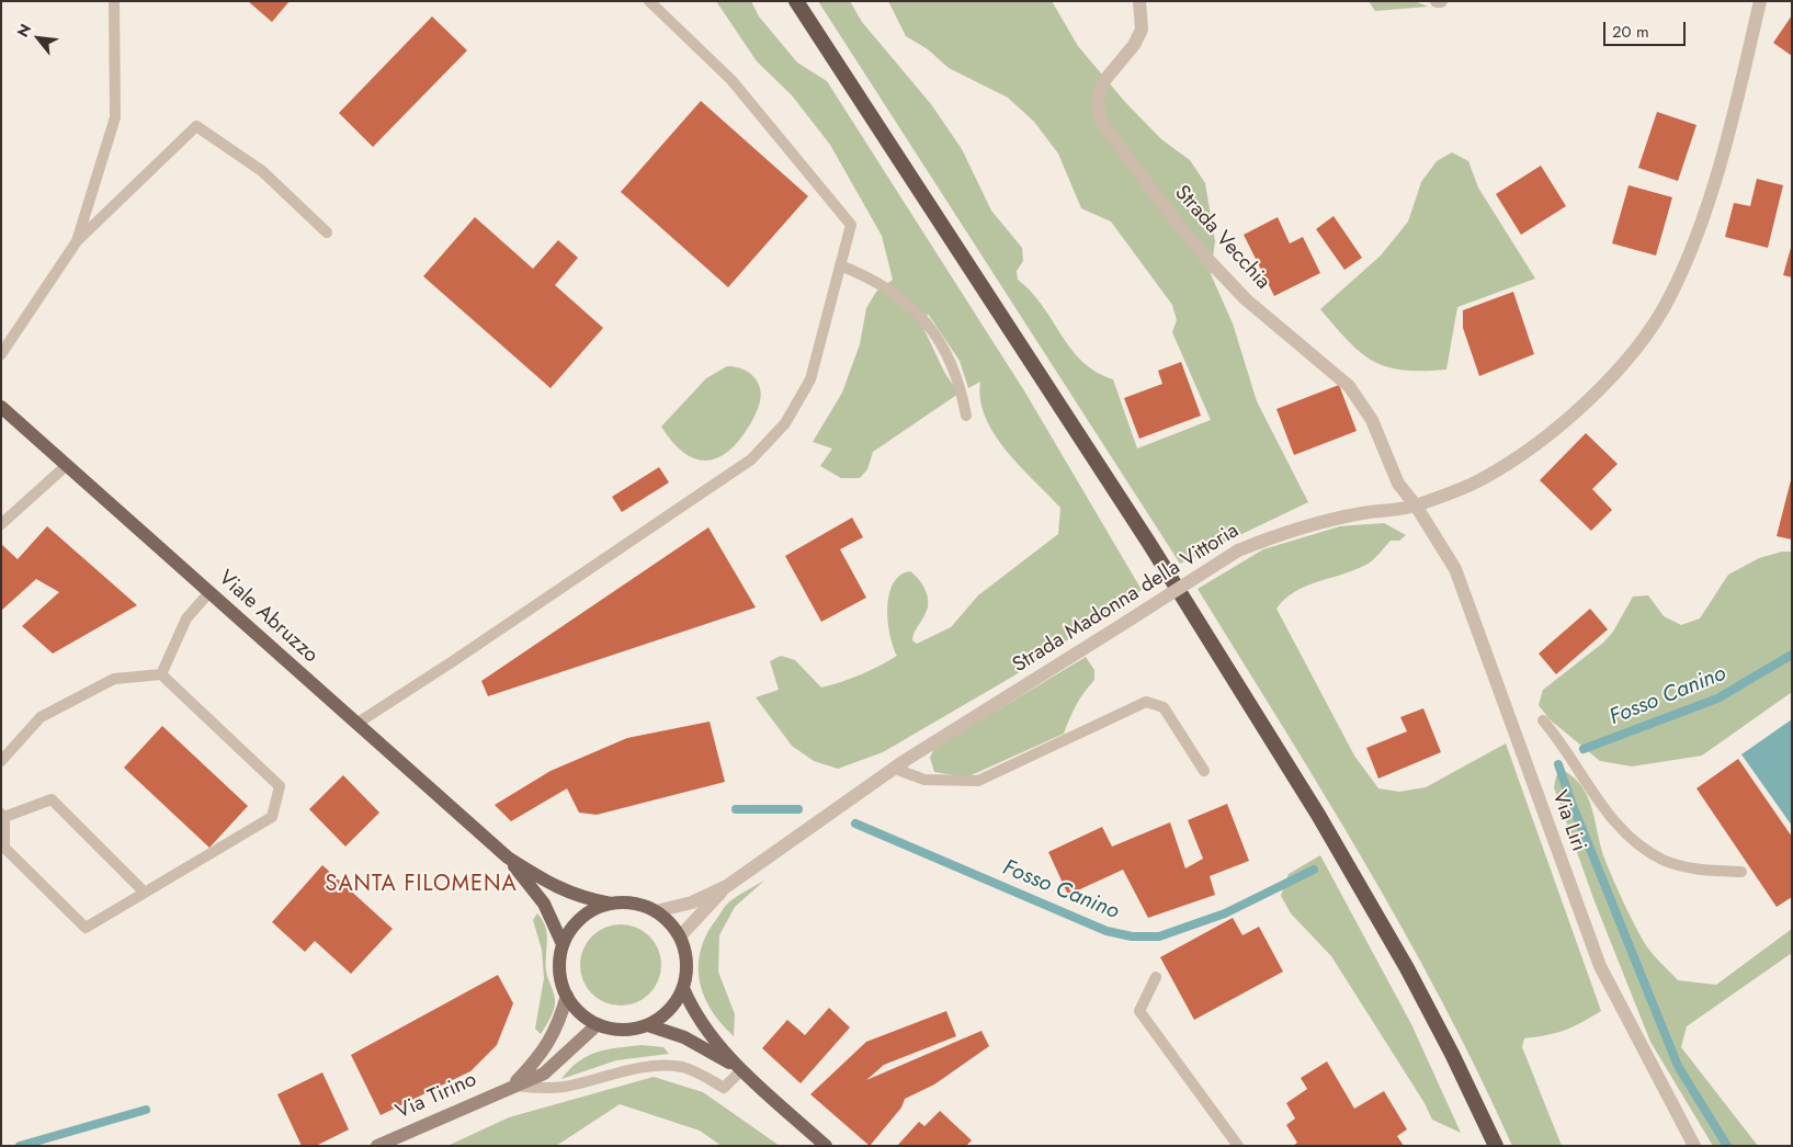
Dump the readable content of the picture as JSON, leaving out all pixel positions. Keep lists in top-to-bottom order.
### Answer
{
  "streets": {
    "main road": ["Viale Abruzzo", "Via Tirino"],
    "street": ["Strada Vecchia", "Strada Madonna della Vittoria", "Via Liri"]
  },
  "crossings": [
    ["Strada Vecchia", "Strada Madonna della Vittoria"],
    ["Strada Vecchia", "Via Liri"],
    ["Strada Madonna della Vittoria", "Viale Abruzzo"],
    ["Strada Madonna della Vittoria", "Via Liri"],
    ["Strada Madonna della Vittoria", "Via Tirino"],
    ["Viale Abruzzo", "Via Tirino"]
  ],
  "districts": ["SANTA FILOMENA"],
  "water": ["Fosso Canino"],
  "scale_bar": "20 m",
  "north": "top left"
}
